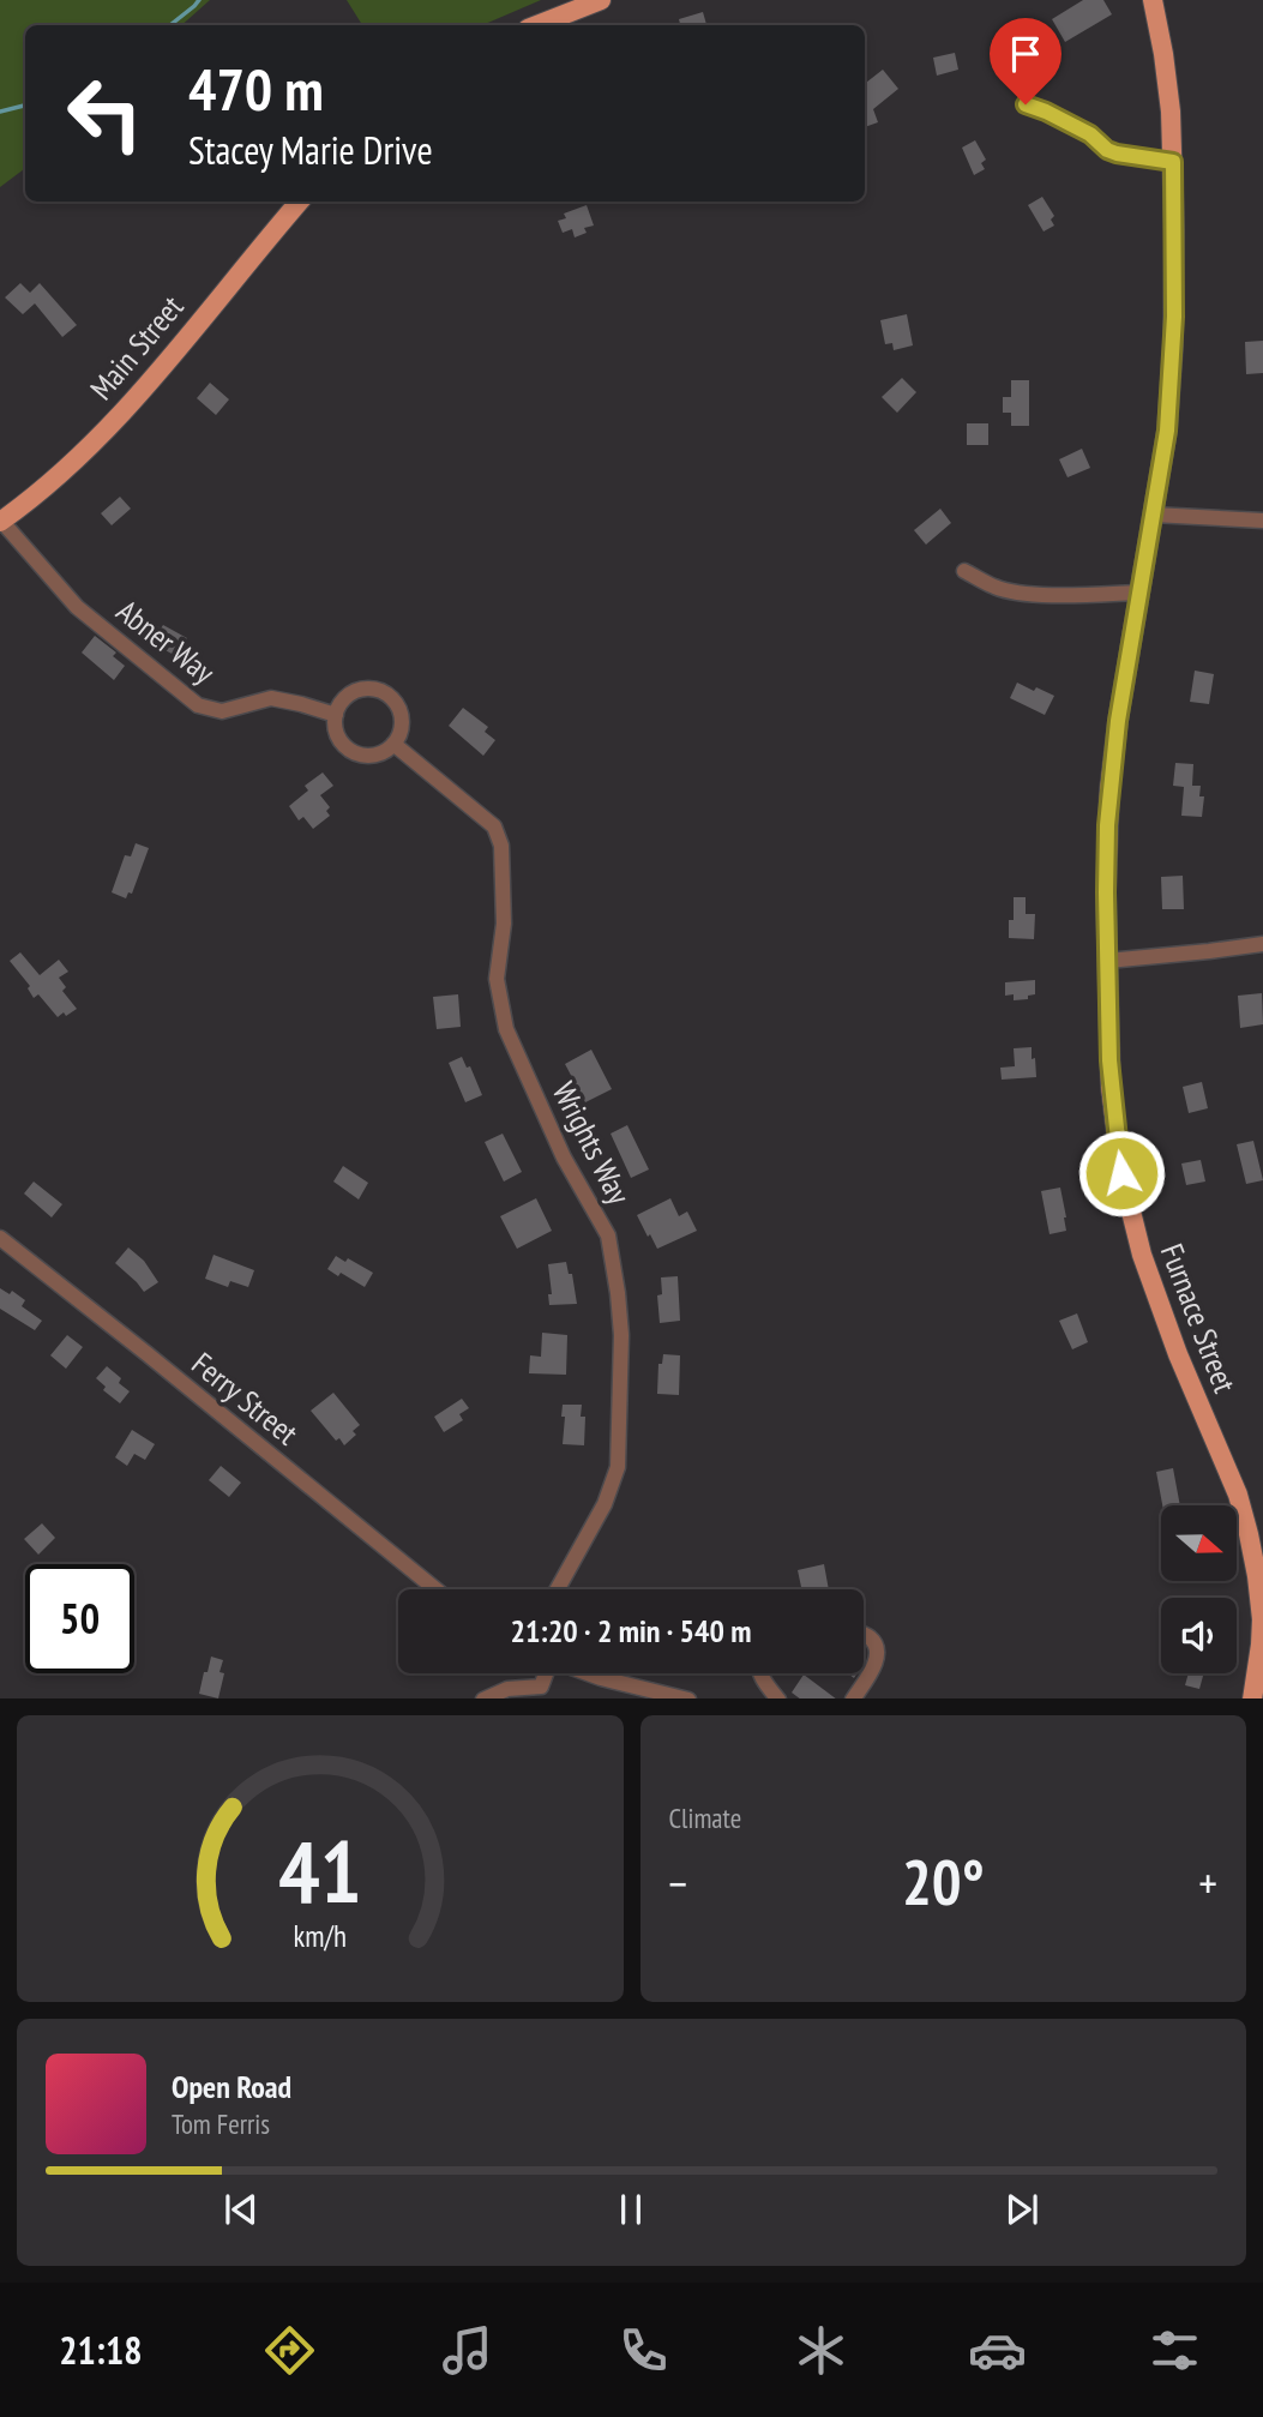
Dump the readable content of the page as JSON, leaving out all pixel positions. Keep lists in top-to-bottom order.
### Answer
{
  "streets": {
    "main road": ["Main Street", "Furnace Street"],
    "street": ["Abner Way", "Wrights Way", "Ferry Street"]
  },
  "crossings": [
    ["Main Street", "Abner Way"],
    ["Abner Way", "Wrights Way"]
  ],
  "north": "right",
  "page": {
    "turn": ["470 m", "Stacey Marie Drive"],
    "limit": "50",
    "trip": "21:20 · 2 min · 540 m",
    "tile": "Climate",
    "heat": ["−", "20°", "+"],
    "song": ["Open Road", "Tom Ferris"],
    "tabs": "21:18",
    "gauge": ["41", "km/h"]
  }
}
